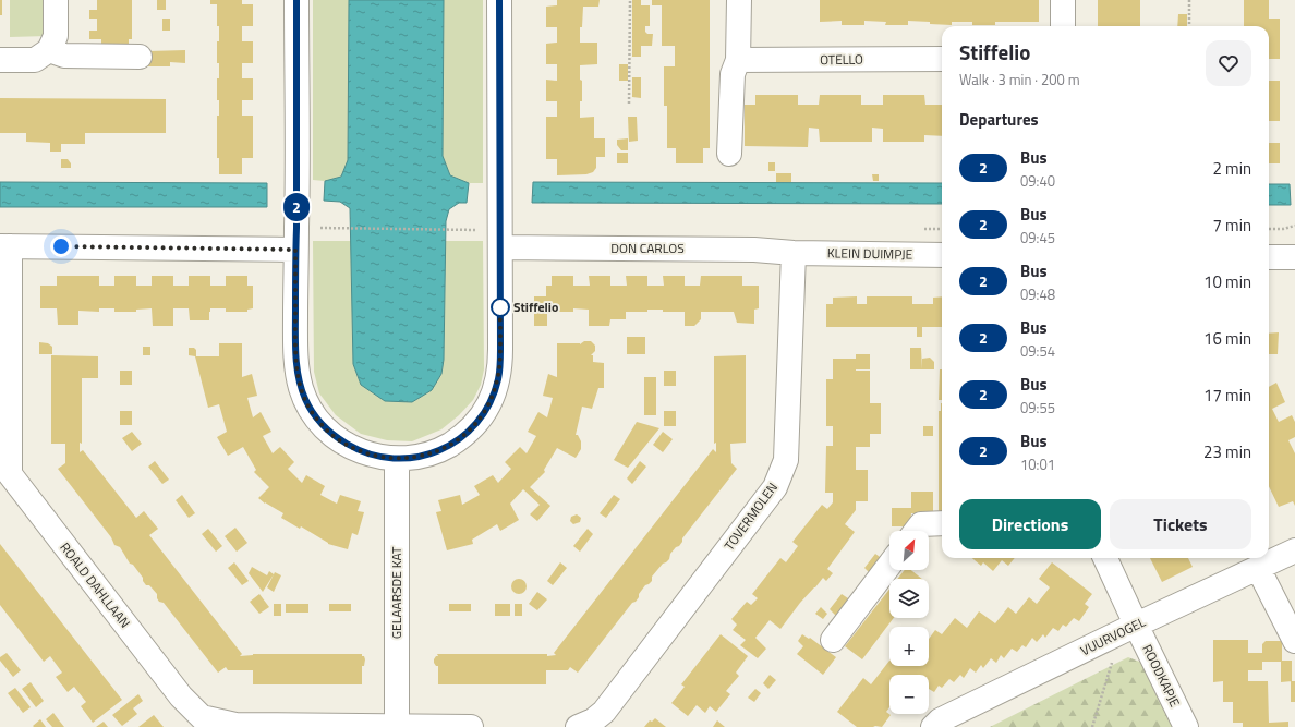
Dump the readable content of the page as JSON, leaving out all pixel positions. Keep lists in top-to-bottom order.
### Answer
{
  "streets": {
    "street": [
      "OTELLO",
      "DON CARLOS",
      "KLEIN DUIMPJE",
      "TOVERMOLEN",
      "ROALD DAHLLAAN",
      "GELAARSDE KAT",
      "VUURVOGEL",
      "ROODKAPJE"
    ]
  },
  "crossings": [
    ["DON CARLOS", "KLEIN DUIMPJE"],
    ["DON CARLOS", "TOVERMOLEN"],
    ["KLEIN DUIMPJE", "TOVERMOLEN"],
    ["ROALD DAHLLAAN", "GELAARSDE KAT"],
    ["VUURVOGEL", "ROODKAPJE"]
  ],
  "places": ["Stiffelio"],
  "lines": ["bus line 2"],
  "north": "top right",
  "page": {
    "on_map": "2",
    "heading": [
      ["Stiffelio", "Walk · 3 min · 200 m"],
      "Departures"
    ],
    "list": [
      {
        "mark": "2",
        "name": "Bus",
        "note": "09:40",
        "value": "2 min"
      },
      {
        "mark": "2",
        "name": "Bus",
        "note": "09:45",
        "value": "7 min"
      },
      {
        "mark": "2",
        "name": "Bus",
        "note": "09:48",
        "value": "10 min"
      },
      {
        "mark": "2",
        "name": "Bus",
        "note": "09:54",
        "value": "16 min"
      },
      {
        "mark": "2",
        "name": "Bus",
        "note": "09:55",
        "value": "17 min"
      },
      {
        "mark": "2",
        "name": "Bus",
        "note": "10:01",
        "value": "23 min"
      }
    ],
    "buttons": ["Directions", "Tickets"],
    "map_buttons": ["+", "−"]
  }
}
